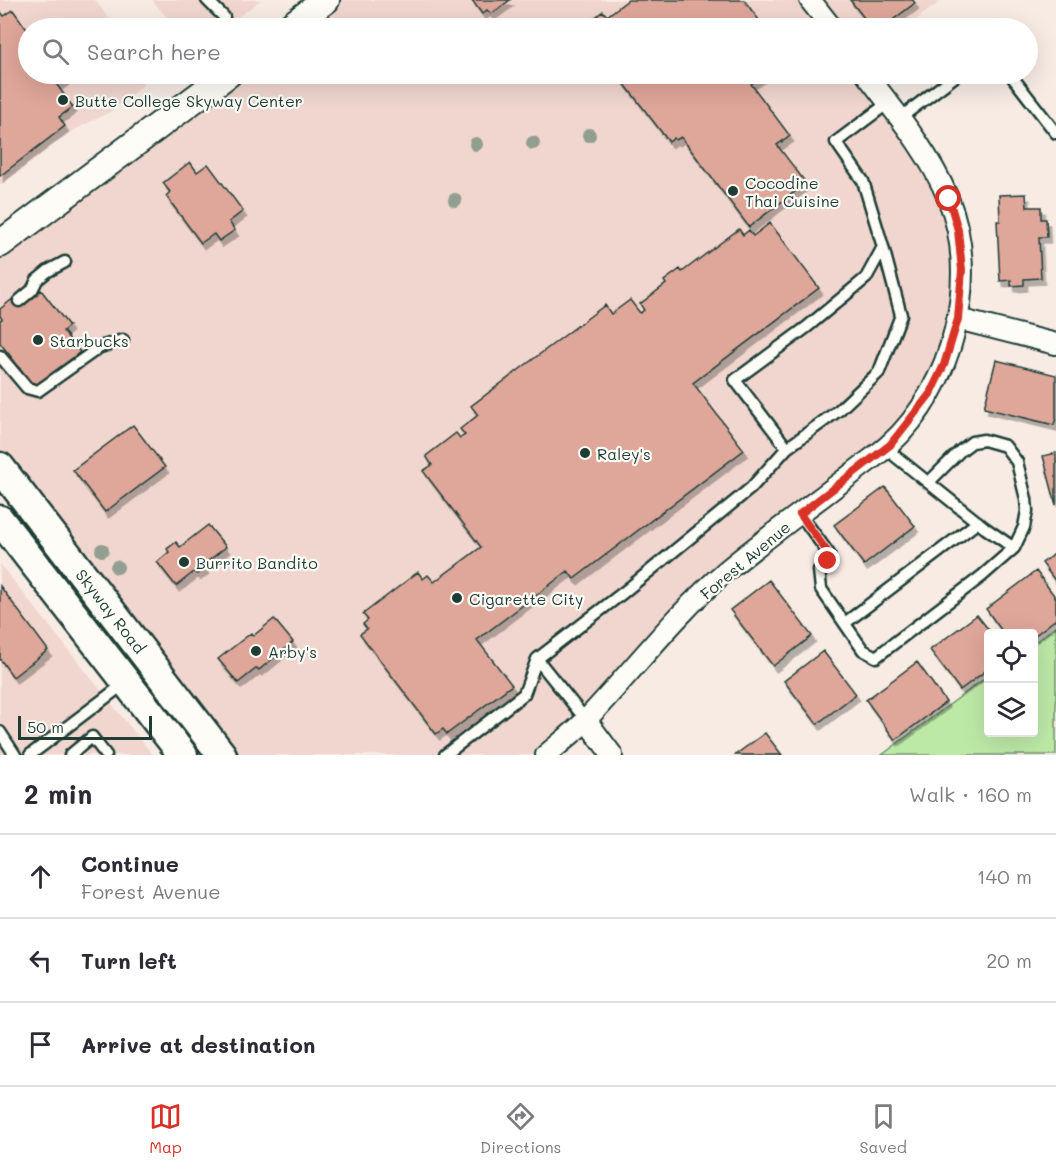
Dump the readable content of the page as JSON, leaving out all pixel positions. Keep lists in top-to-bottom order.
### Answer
{
  "streets": {
    "main road": ["Skyway Road"],
    "street": ["Forest Avenue"]
  },
  "places": [
    "Butte College Skyway Center",
    "Cocodine Thai Cuisine",
    "Starbucks",
    "Raley's",
    "Burrito Bandito",
    "Cigarette City",
    "Arby's"
  ],
  "scale_bar": "50 m",
  "page": {
    "search": "Search here",
    "scale": "50 m",
    "heading": ["2 min", "Walk · 160 m"],
    "list": [
      ["Continue", "Forest Avenue", "140 m"],
      ["Turn left", "20 m"],
      "Arrive at destination"
    ],
    "nav": ["Map", "Directions", "Saved"]
  }
}
